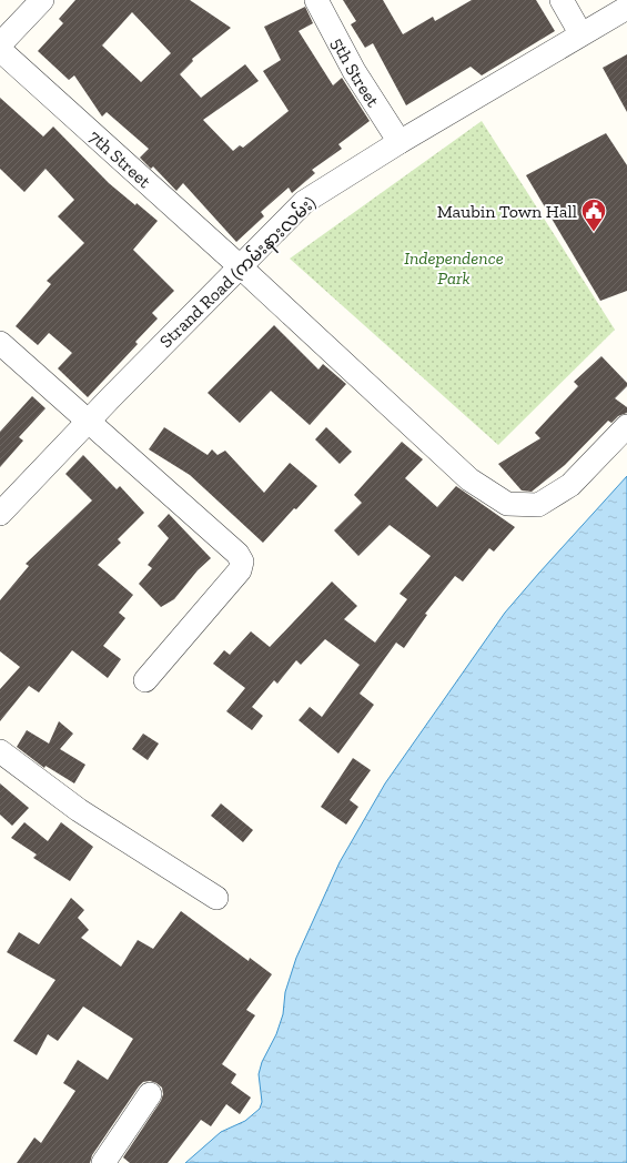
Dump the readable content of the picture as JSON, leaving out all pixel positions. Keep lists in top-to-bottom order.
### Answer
{
  "streets": {
    "street": ["5th Street", "7th Street", "Strand Road (ကမ်းနားလမ်း)"]
  },
  "crossings": [
    ["5th Street", "Strand Road (ကမ်းနားလမ်း)"],
    ["7th Street", "Strand Road (ကမ်းနားလမ်း)"]
  ],
  "parks": ["Independence Park"],
  "places": {
    "public building": ["Maubin Town Hall"]
  }
}
